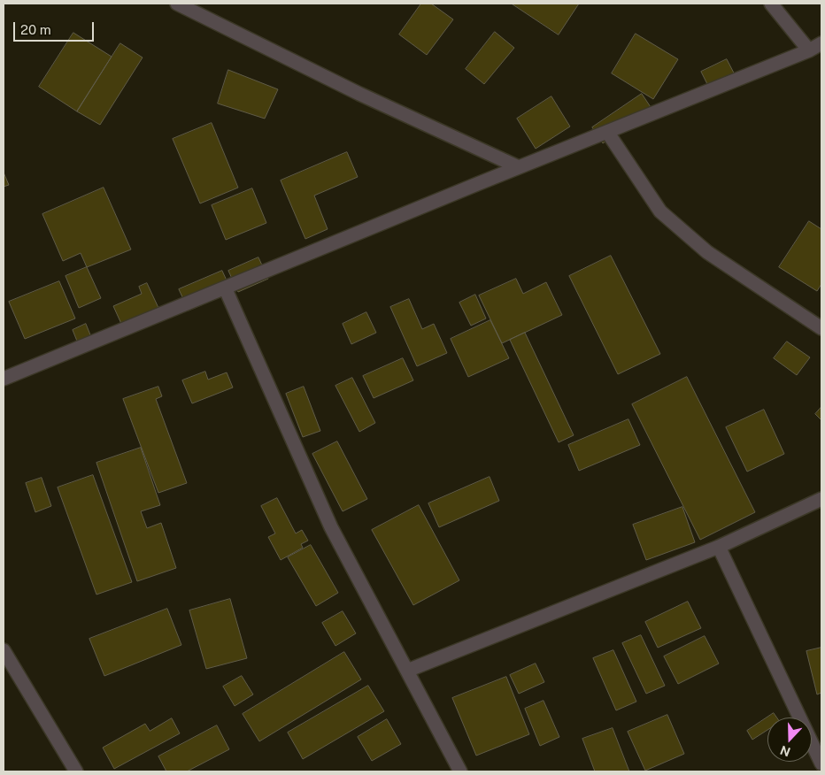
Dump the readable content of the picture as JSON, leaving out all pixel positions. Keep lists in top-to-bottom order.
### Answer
{
  "scale_bar": "20 m",
  "north": "bottom"
}
